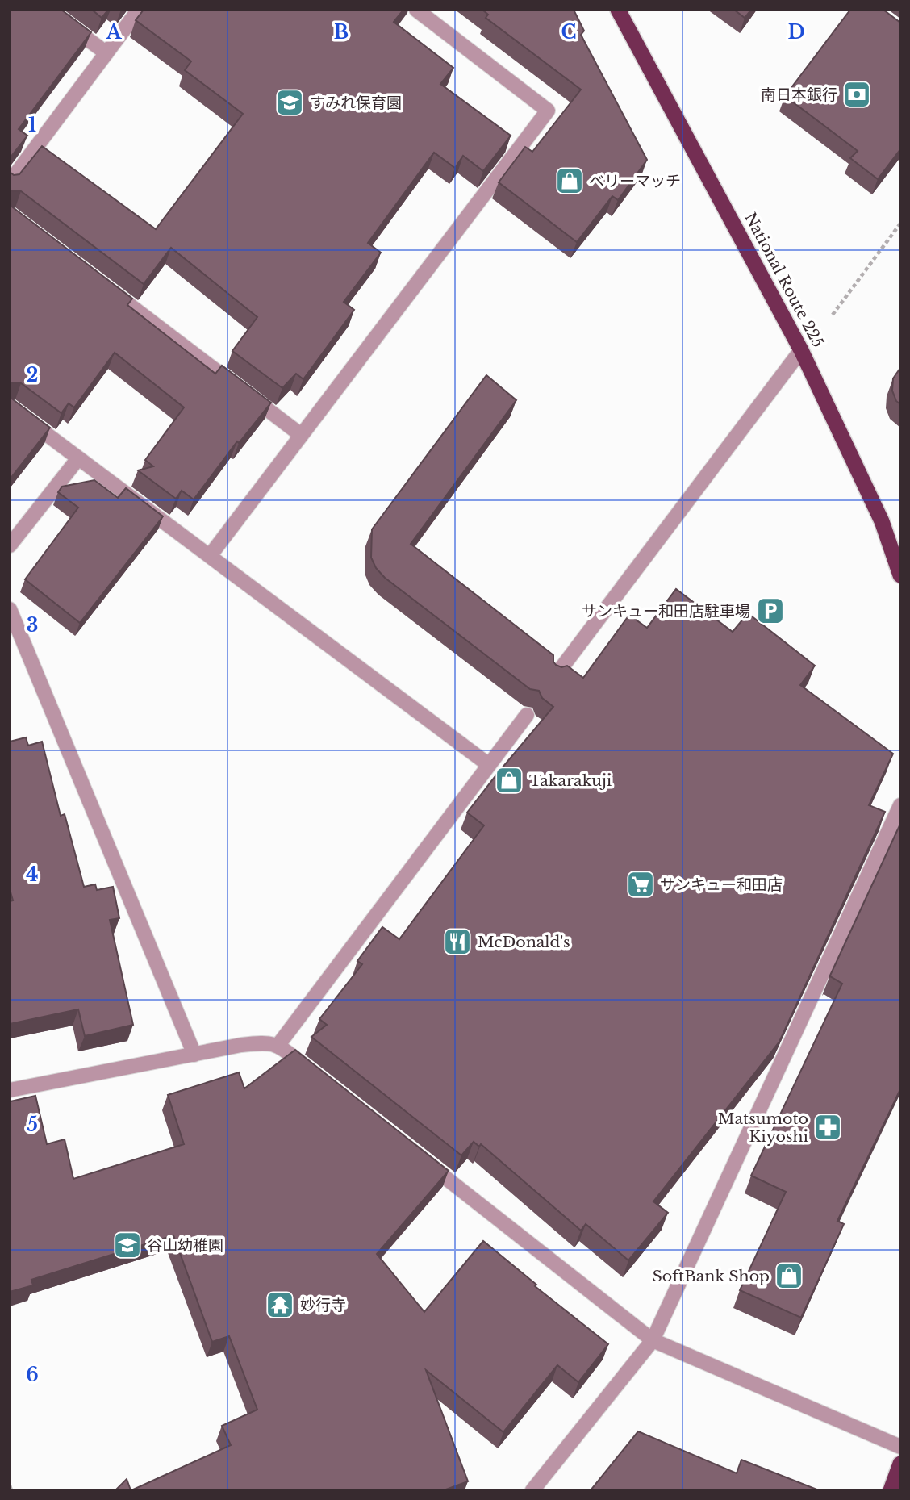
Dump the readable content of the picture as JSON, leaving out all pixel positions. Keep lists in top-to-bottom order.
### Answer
{
  "streets": {
    "highway": ["National Route 225"]
  },
  "places": {
    "bank": ["南日本銀行"],
    "school or university": ["すみれ保育園", "谷山幼稚園"],
    "shop": ["ベリーマッチ", "Takarakuji", "SoftBank Shop"],
    "parking": ["サンキュー和田店駐車場"],
    "supermarket": ["サンキュー和田店"],
    "restaurant": ["McDonald's"],
    "pharmacy": ["Matsumoto Kiyoshi"],
    "temple": ["妙行寺"]
  },
  "grid": {
    "columns": [
      "A",
      "B",
      "C",
      "D"
    ],
    "rows": [
      "1",
      "2",
      "3",
      "4",
      "5",
      "6"
    ]
  }
}
